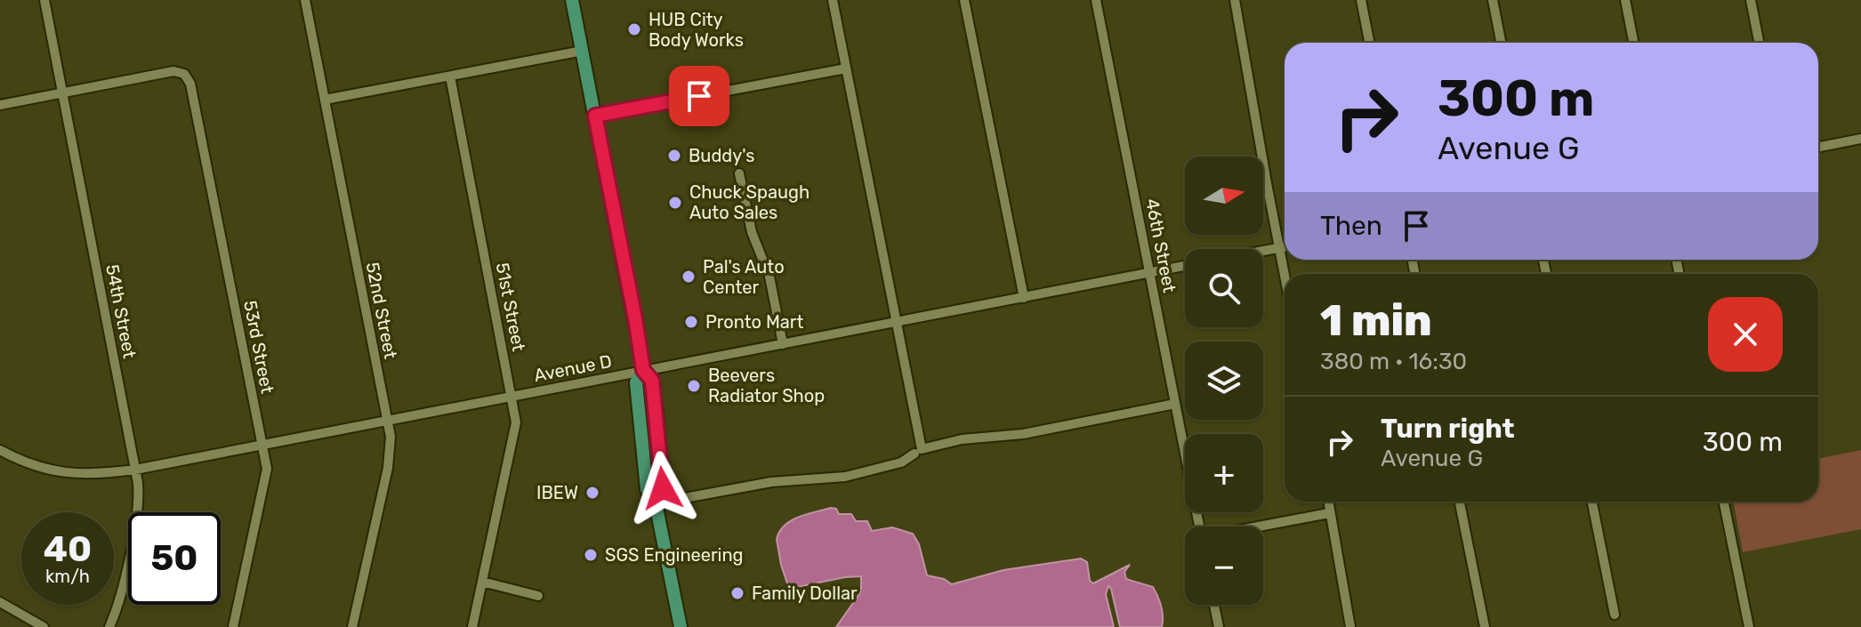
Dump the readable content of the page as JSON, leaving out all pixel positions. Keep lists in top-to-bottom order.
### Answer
{
  "streets": {
    "street": [
      "46th Street",
      "51st Street",
      "52nd Street",
      "54th Street",
      "53rd Street",
      "Avenue D"
    ]
  },
  "crossings": [
    ["46th Street", "Avenue D"],
    ["51st Street", "Avenue D"],
    ["52nd Street", "Avenue D"],
    ["54th Street", "53rd Street"],
    ["54th Street", "Avenue D"],
    ["53rd Street", "Avenue D"]
  ],
  "places": [
    "HUB City Body Works",
    "Buddy's",
    "Chuck Spaugh Auto Sales",
    "Pal's Auto Center",
    "Pronto Mart",
    "Beevers Radiator Shop",
    "IBEW",
    "SGS Engineering",
    "Family Dollar"
  ],
  "north": "right",
  "page": {
    "turn": ["300 m", "Avenue G"],
    "map_buttons": ["+", "−"],
    "then": "Then",
    "heading": ["1 min", "380 m · 16:30"],
    "list": [
      {
        "name": "Turn right",
        "note": "Avenue G",
        "value": "300 m"
      }
    ],
    "speed": "40 km/h",
    "limit": "50"
  }
}
